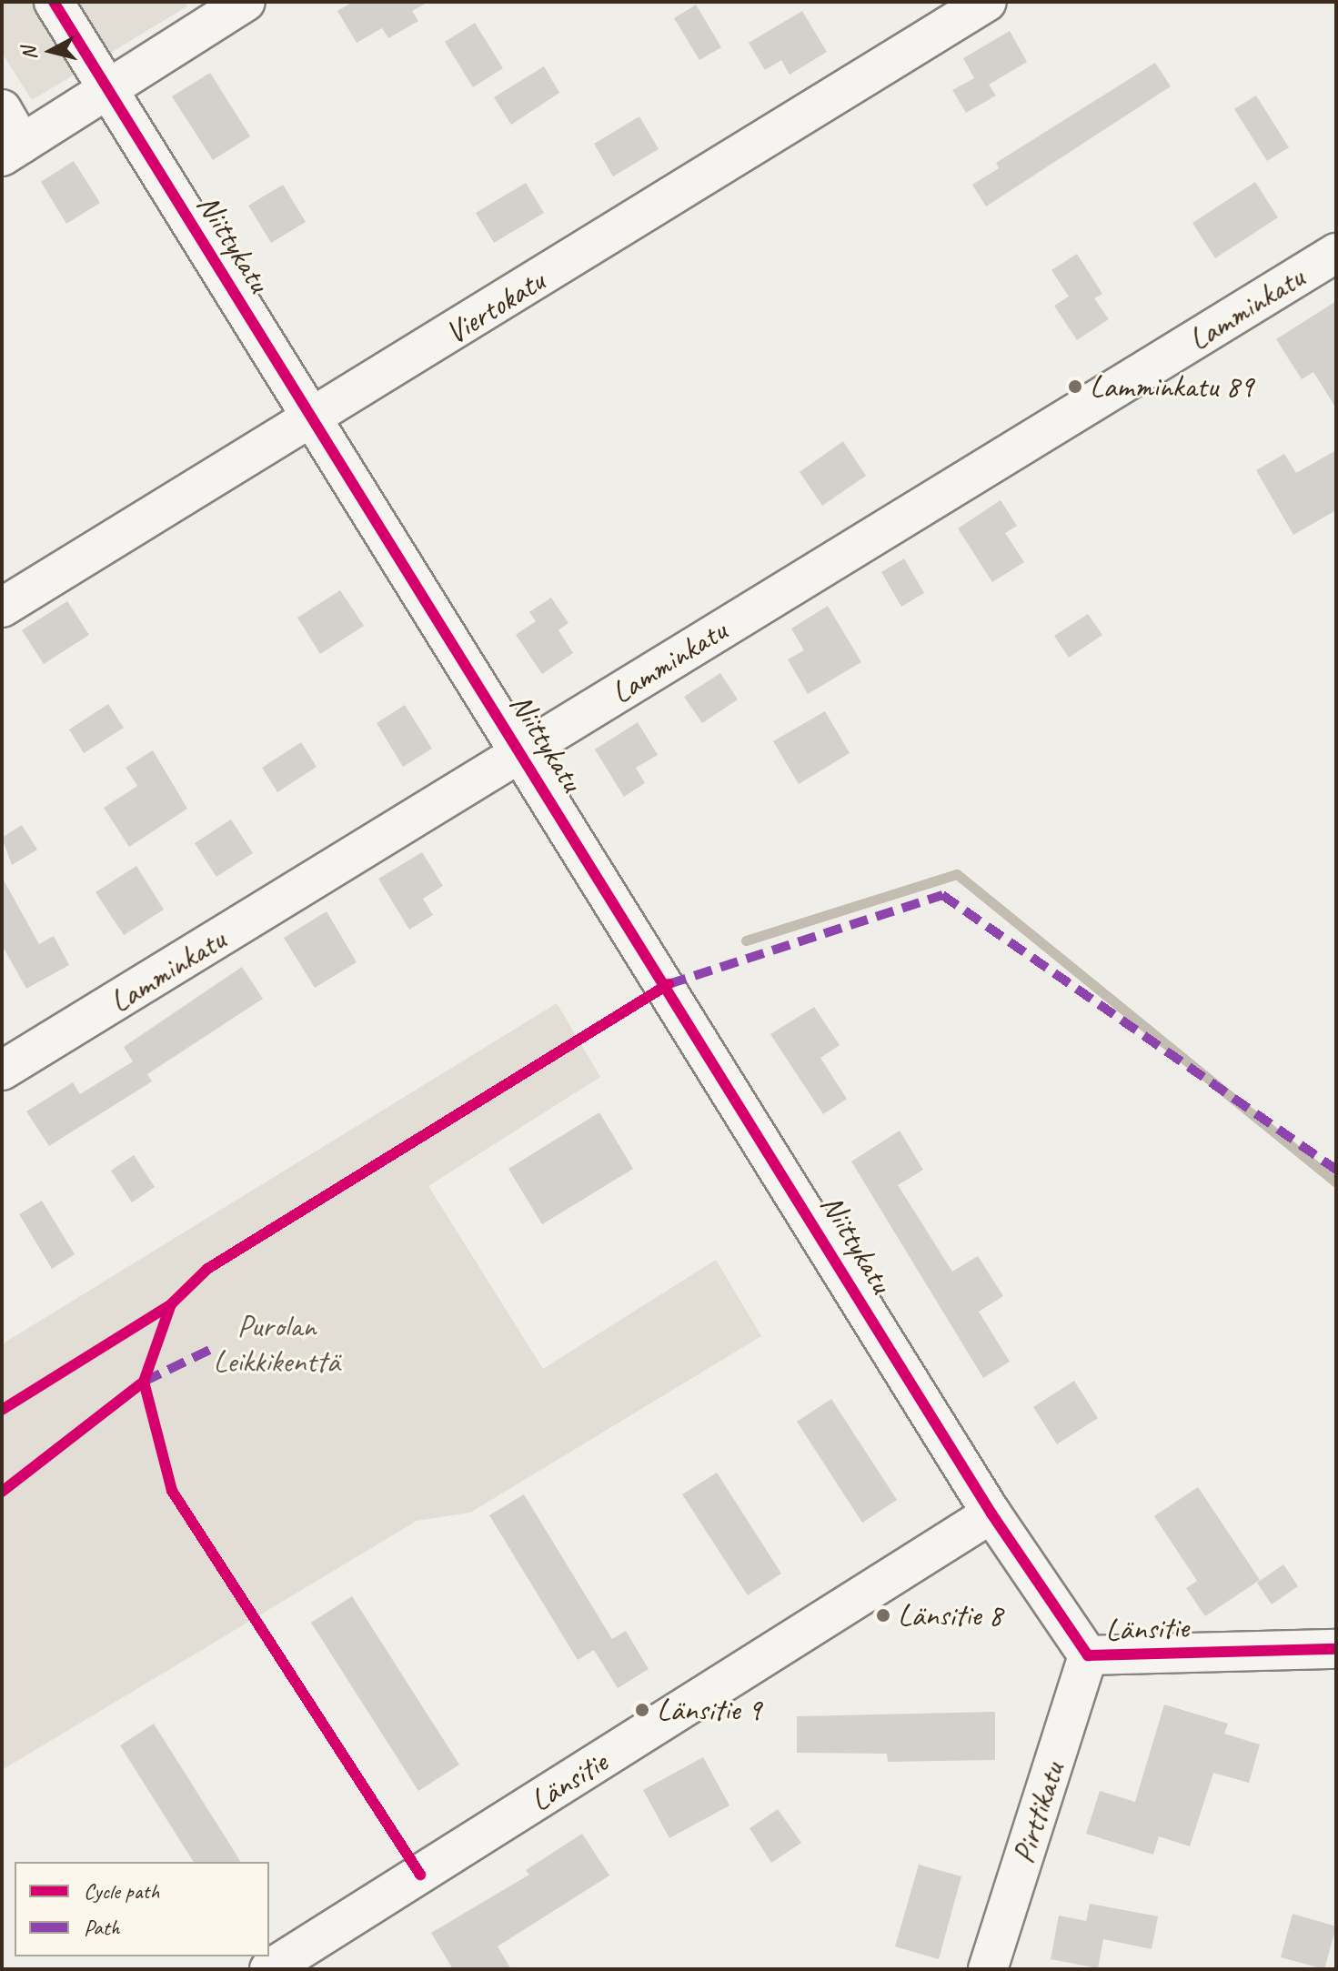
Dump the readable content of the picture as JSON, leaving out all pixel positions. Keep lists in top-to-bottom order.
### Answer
{
  "streets": {
    "street": [
      "Niittykatu",
      "Viertokatu",
      "Lamminkatu",
      "Länsitie",
      "Pirttikatu"
    ]
  },
  "crossings": [
    ["Niittykatu", "Viertokatu"],
    ["Niittykatu", "Lamminkatu"],
    ["Niittykatu", "Länsitie"],
    ["Länsitie", "Pirttikatu"]
  ],
  "parks": ["Purolan Leikkikenttä"],
  "places": ["Lamminkatu 89", "Länsitie 8", "Länsitie 9"],
  "legend": ["Cycle path", "Path"],
  "north": "left"
}
